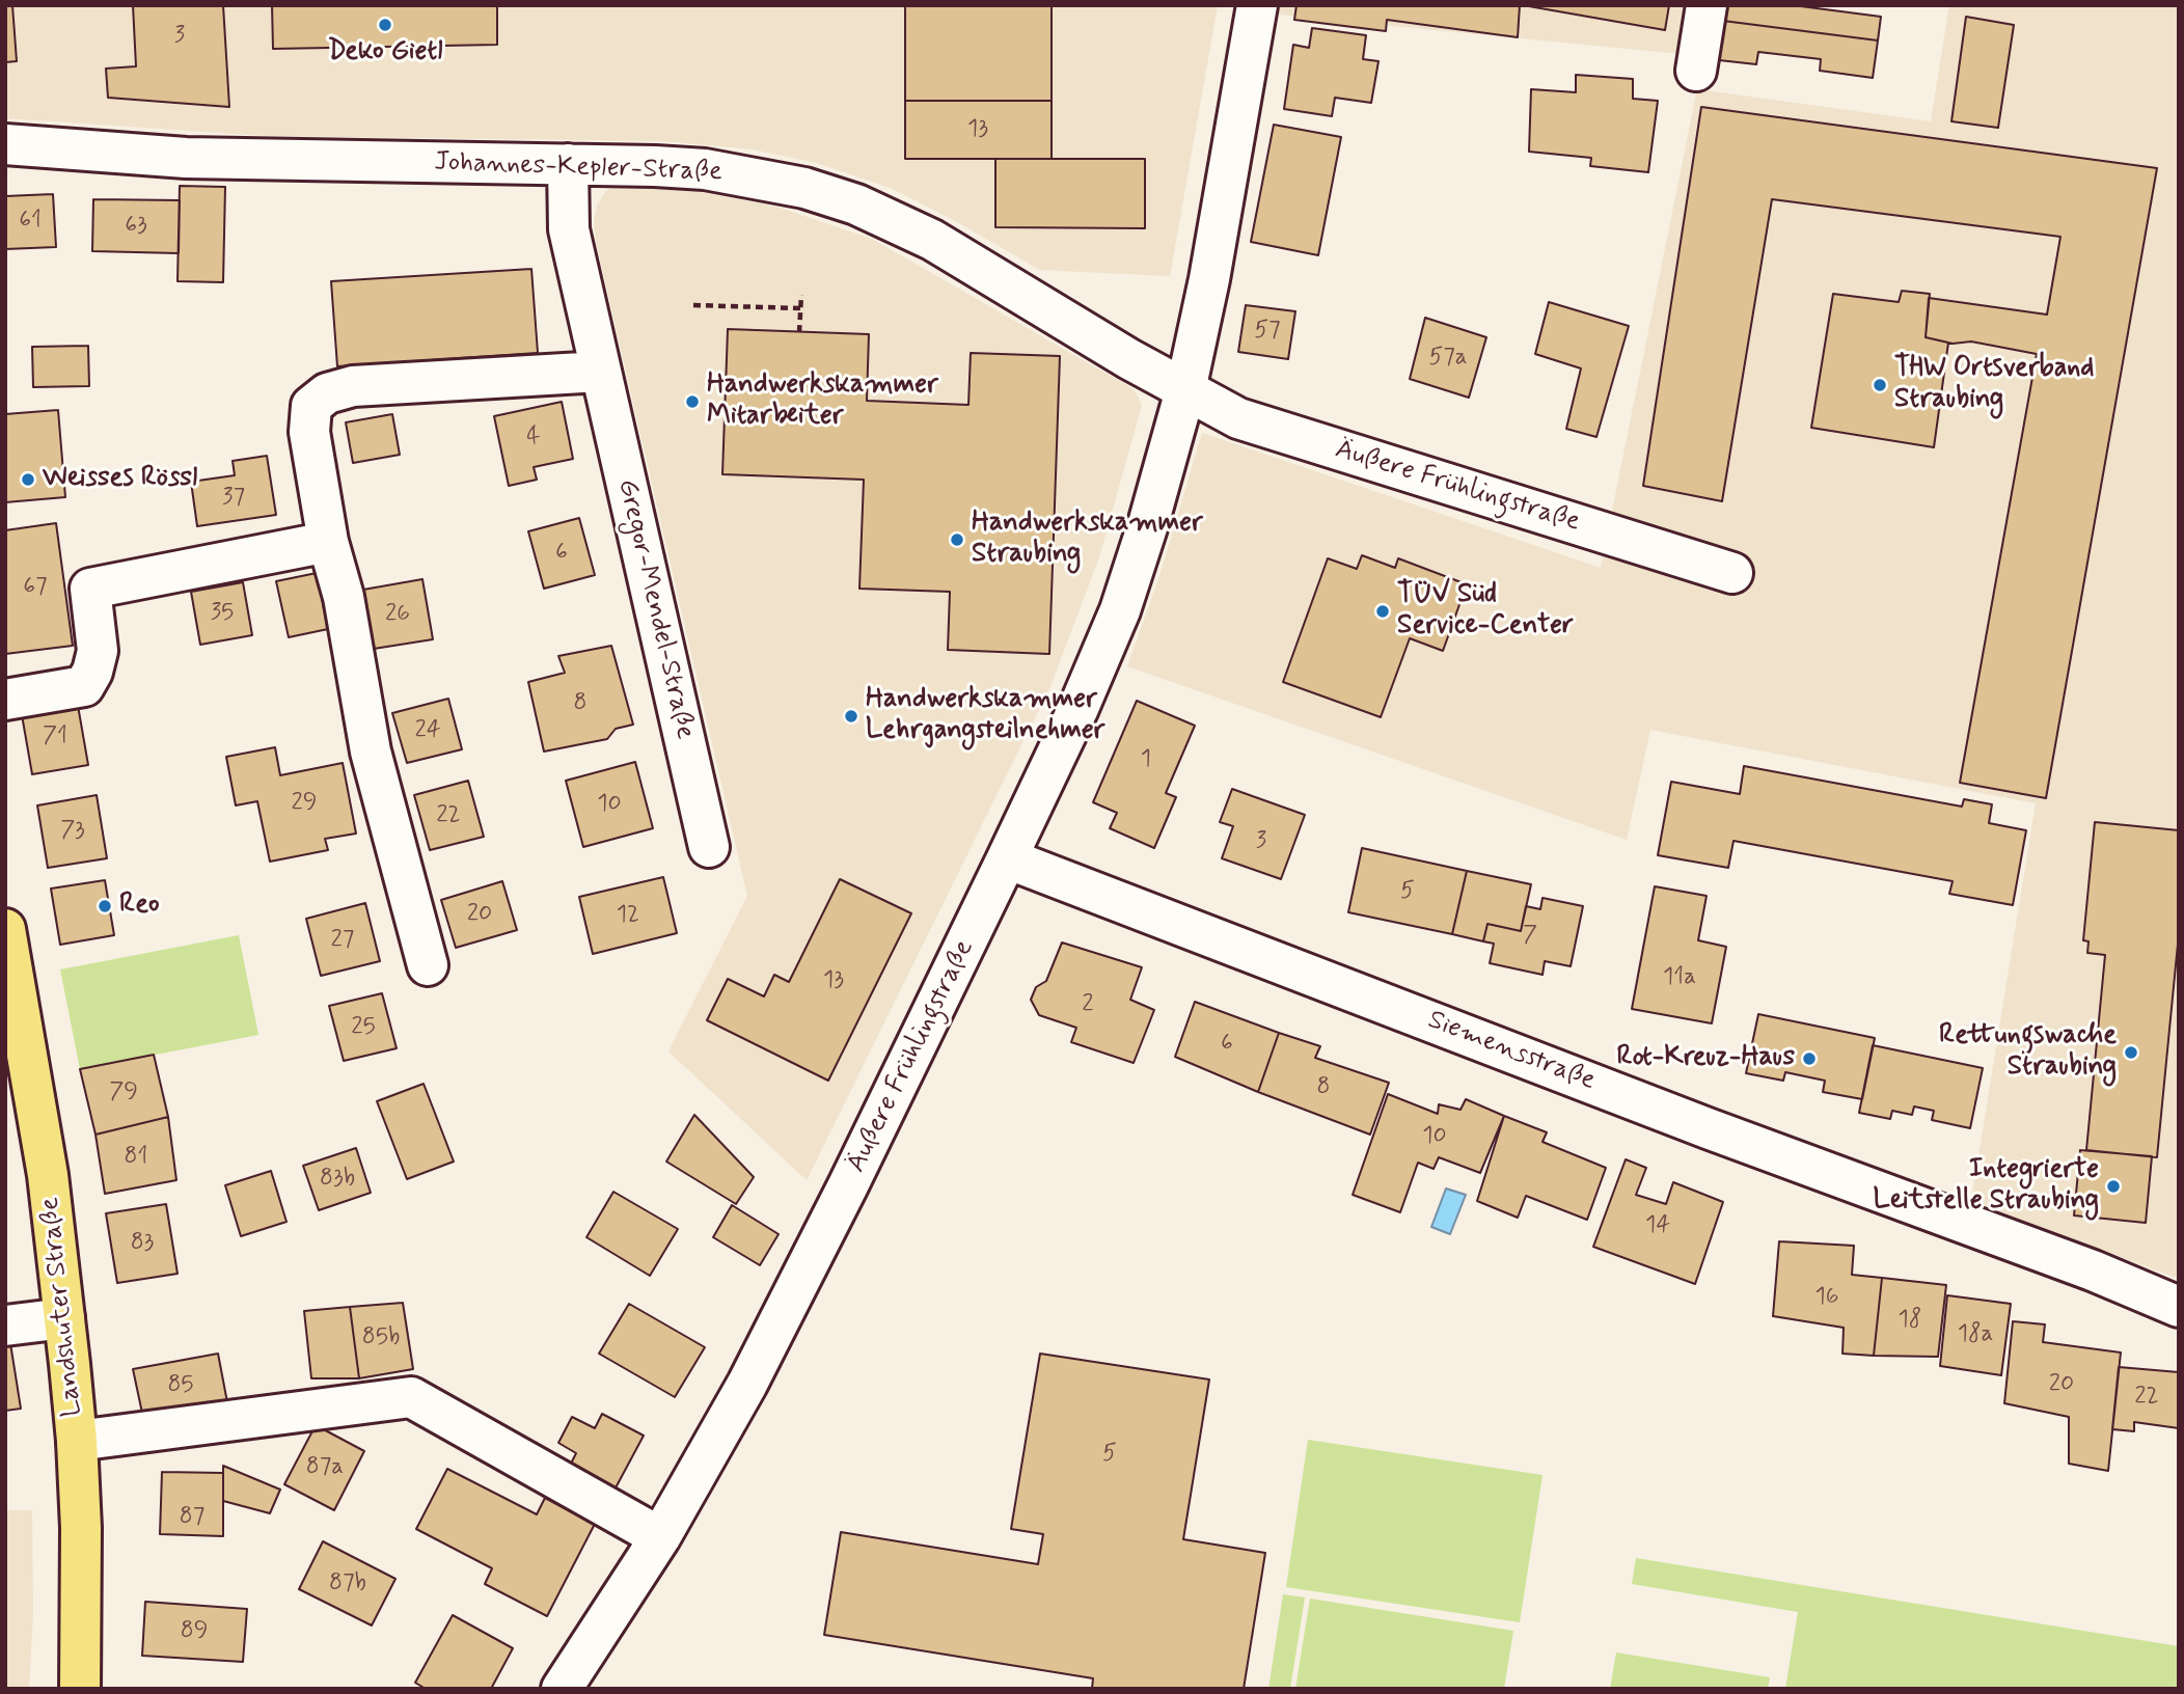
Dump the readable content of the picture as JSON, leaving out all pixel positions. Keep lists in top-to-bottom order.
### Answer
{
  "streets": {
    "main road": ["Landshuter Straße"],
    "street": [
      "Johannes-Kepler-Straße",
      "Äußere Frühlingstraße",
      "Gregor-Mendel-Straße",
      "Siemensstraße"
    ]
  },
  "crossings": [
    ["Johannes-Kepler-Straße", "Äußere Frühlingstraße"],
    ["Johannes-Kepler-Straße", "Gregor-Mendel-Straße"],
    ["Äußere Frühlingstraße", "Siemensstraße"]
  ],
  "places": [
    "Deko Gietl",
    "THW Ortsverband Straubing",
    "Handwerkskammer Mitarbeiter",
    "Weisses Rössl",
    "Handwerkskammer Straubing",
    "TÜV Süd Service-Center",
    "Handwerkskammer Lehrgangsteilnehmer",
    "Reo",
    "Rettungswache Straubing",
    "Rot-Kreuz-Haus",
    "Integrierte Leitstelle Straubing"
  ],
  "house_numbers": [
    "3",
    "13",
    "61",
    "63",
    "57",
    "57a",
    "4",
    "37",
    "6",
    "67",
    "35",
    "26",
    "8",
    "24",
    "71",
    "1",
    "29",
    "10",
    "22",
    "73",
    "3",
    "5",
    "20",
    "12",
    "7",
    "27",
    "11a",
    "13",
    "2",
    "25",
    "6",
    "8",
    "79",
    "10",
    "81",
    "83b",
    "14",
    "83",
    "16",
    "18",
    "18a",
    "85b",
    "20",
    "85",
    "22",
    "5",
    "87a",
    "87",
    "87b",
    "89"
  ]
}
